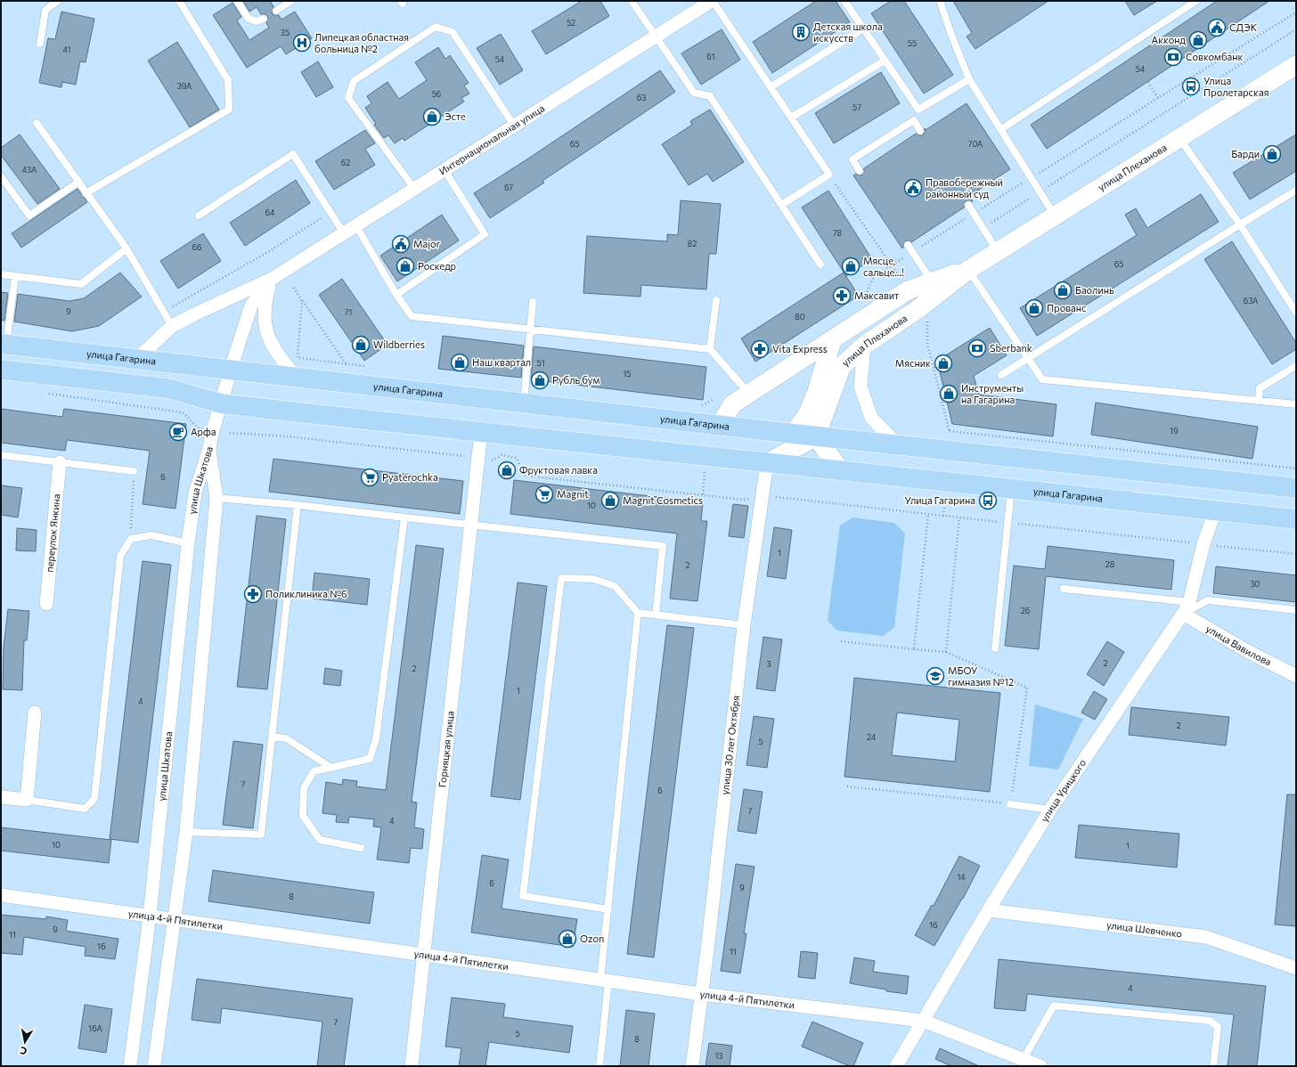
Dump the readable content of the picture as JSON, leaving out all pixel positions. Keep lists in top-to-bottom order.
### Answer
{
  "streets": {
    "main road": ["улица Плеханова", "улица Гагарина"],
    "street": [
      "Интернациональная улица",
      "улица Шкатова",
      "переулок Янкина",
      "улица Вавилова",
      "улица 30 лет Октября",
      "Горняцкая улица",
      "улица Урицкого",
      "улица 4-й Пятилетки",
      "улица Шевченко"
    ]
  },
  "crossings": [
    ["улица Плеханова", "улица Гагарина"],
    ["улица Гагарина", "улица 30 лет Октября"],
    ["улица Гагарина", "Горняцкая улица"],
    ["улица Гагарина", "улица Урицкого"],
    ["улица Шкатова", "улица 4-й Пятилетки"],
    ["улица Вавилова", "улица Урицкого"],
    ["улица 30 лет Октября", "улица 4-й Пятилетки"],
    ["Горняцкая улица", "улица 4-й Пятилетки"],
    ["улица Урицкого", "улица 4-й Пятилетки"],
    ["улица Урицкого", "улица Шевченко"]
  ],
  "places": {
    "public building": ["СДЭК", "Правобережный районный суд", "Major"],
    "building": ["Детская школа искусств"],
    "shop": [
      "Акконд",
      "Эсте",
      "Барди",
      "Роскедр",
      "Мясце, сальце...!",
      "Баолинь",
      "Прованс",
      "Wildberries",
      "Наш квартал",
      "Мясник",
      "Рубль бум",
      "Инструменты на Гагарина",
      "Фруктовая лавка",
      "Magnit Cosmetics",
      "Ozon"
    ],
    "hospital": ["Липецкая областная больница №2"],
    "bank": ["Совкомбанк", "Sberbank"],
    "bus stop": ["Улица Пролетарская", "Улица Гагарина"],
    "pharmacy": ["Максавит", "Vita Express", "Поликлиника №6"],
    "cafe": ["Арфа"],
    "supermarket": ["Pyaterochka", "Magnit"],
    "school or university": ["МБОУ гимназия №12"]
  },
  "house_numbers": [
    "52",
    "35",
    "55",
    "41",
    "61",
    "54",
    "54",
    "39А",
    "56",
    "63",
    "57",
    "65",
    "70А",
    "62",
    "43А",
    "67",
    "64",
    "78",
    "82",
    "66",
    "65",
    "63А",
    "9",
    "71",
    "80",
    "51",
    "15",
    "19",
    "6",
    "10",
    "1",
    "28",
    "2",
    "30",
    "26",
    "2",
    "3",
    "2",
    "1",
    "4",
    "2",
    "24",
    "5",
    "7",
    "6",
    "7",
    "4",
    "10",
    "1",
    "14",
    "6",
    "9",
    "8",
    "16",
    "9",
    "11",
    "16",
    "11",
    "4",
    "7",
    "16А",
    "5",
    "8",
    "13"
  ],
  "north": "bottom"
}
